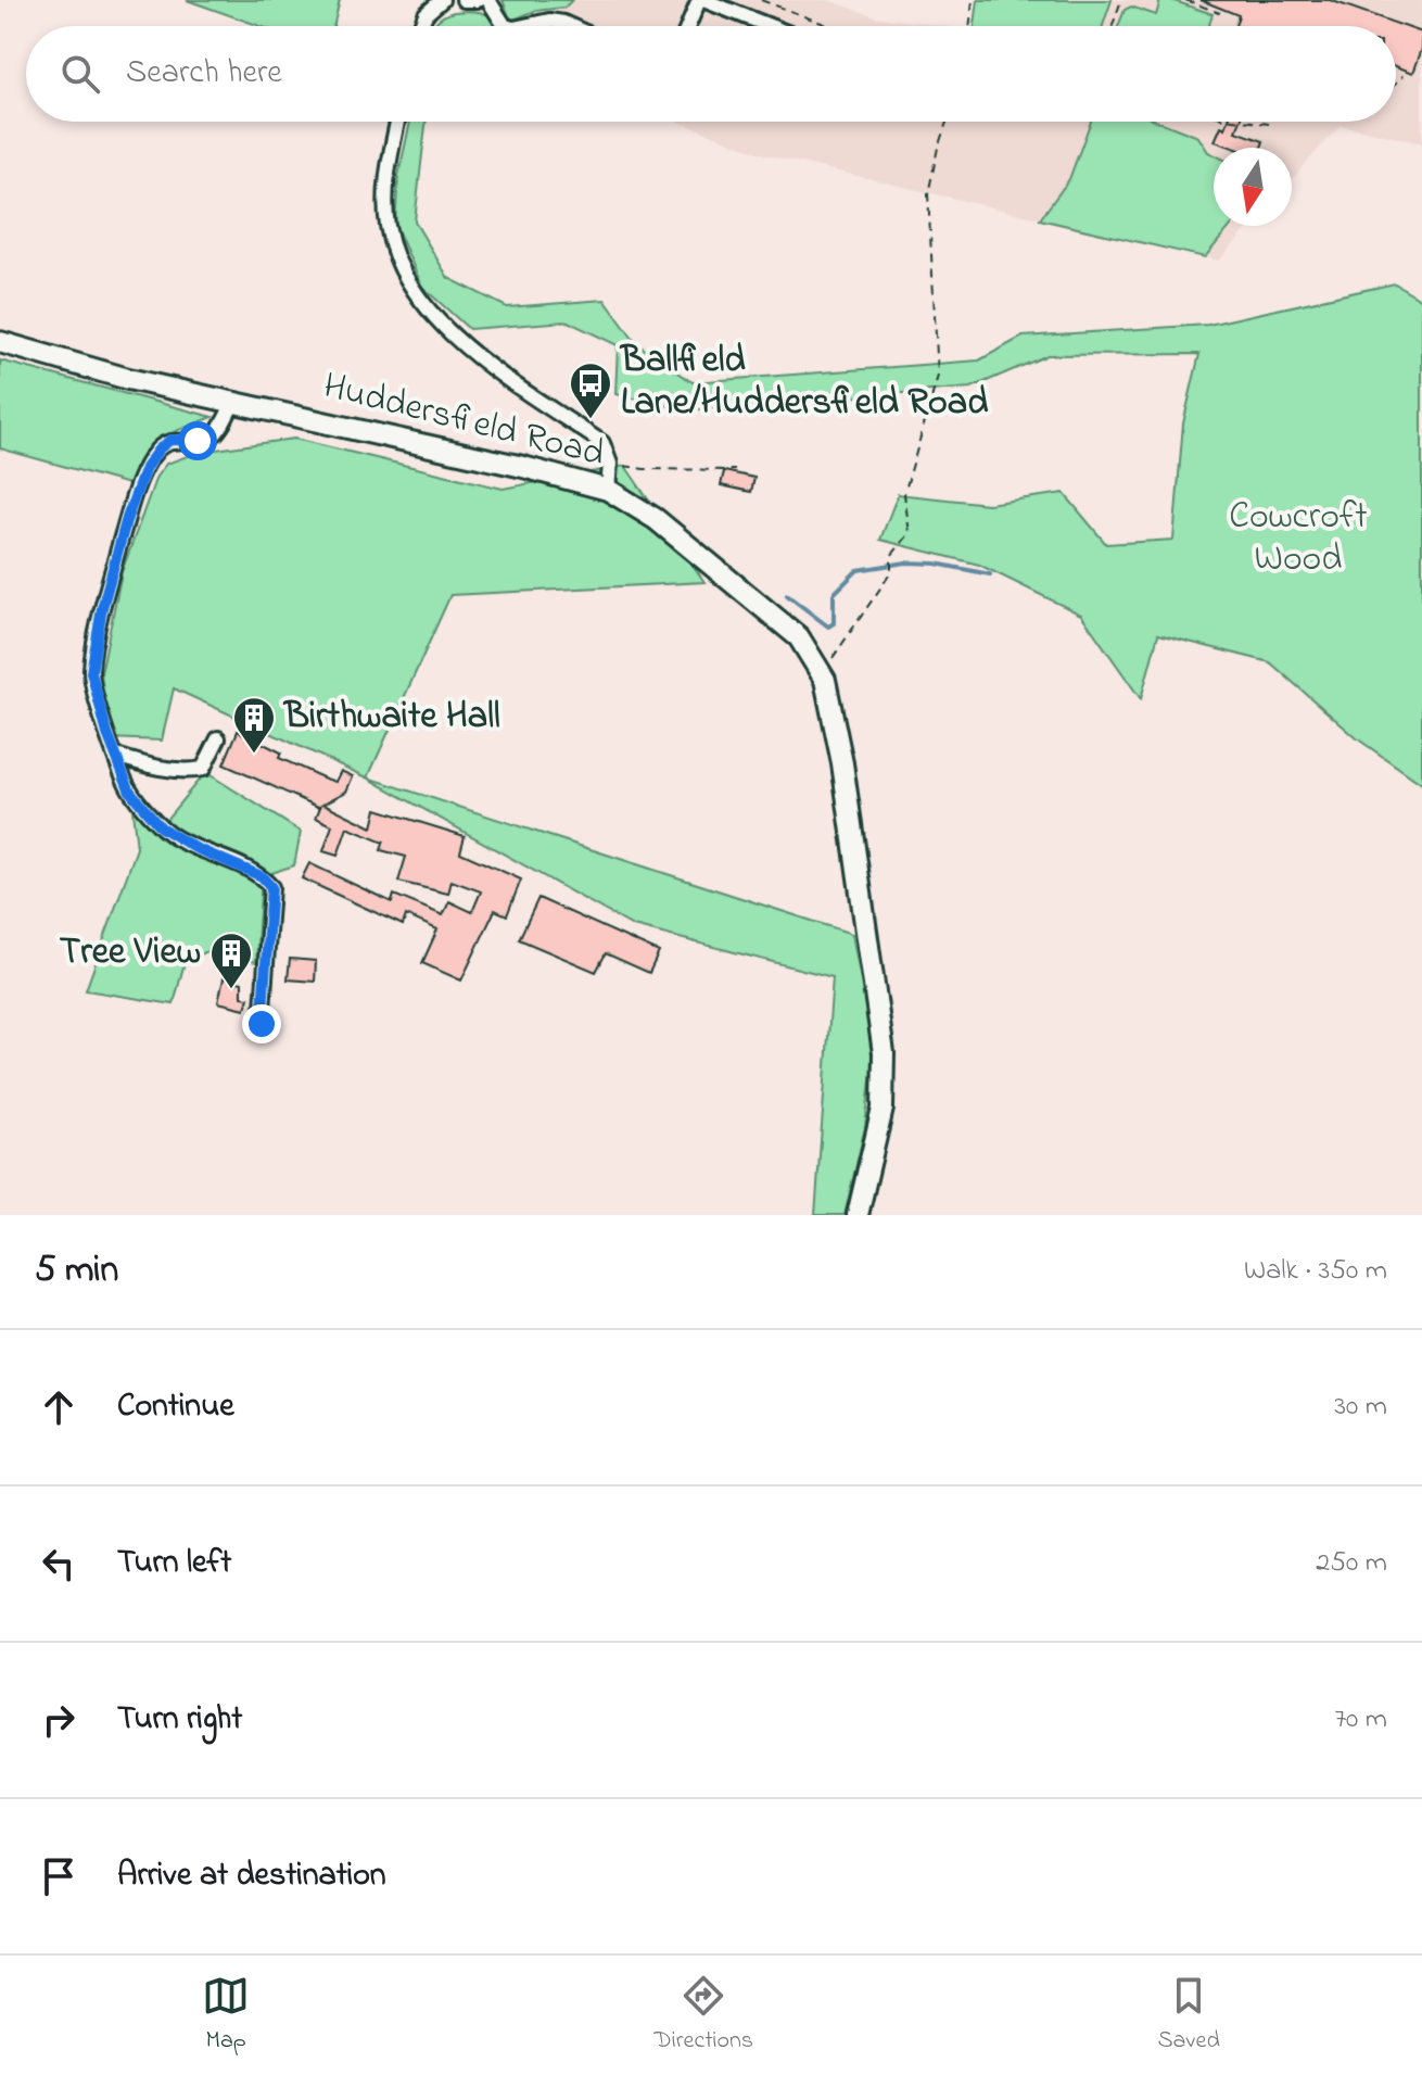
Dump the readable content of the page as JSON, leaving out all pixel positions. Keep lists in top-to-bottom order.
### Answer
{
  "streets": {
    "highway": ["Huddersfield Road"]
  },
  "parks": ["Cowcroft Wood"],
  "places": {
    "bus stop": ["Ballfield Lane/Huddersfield Road"],
    "building": ["Birthwaite Hall", "Tree View"]
  },
  "north": "bottom",
  "page": {
    "search": "Search here",
    "heading": ["5 min", "Walk · 350 m"],
    "list": [
      ["Continue", "30 m"],
      ["Turn left", "250 m"],
      ["Turn right", "70 m"],
      "Arrive at destination"
    ],
    "nav": ["Map", "Directions", "Saved"]
  }
}
